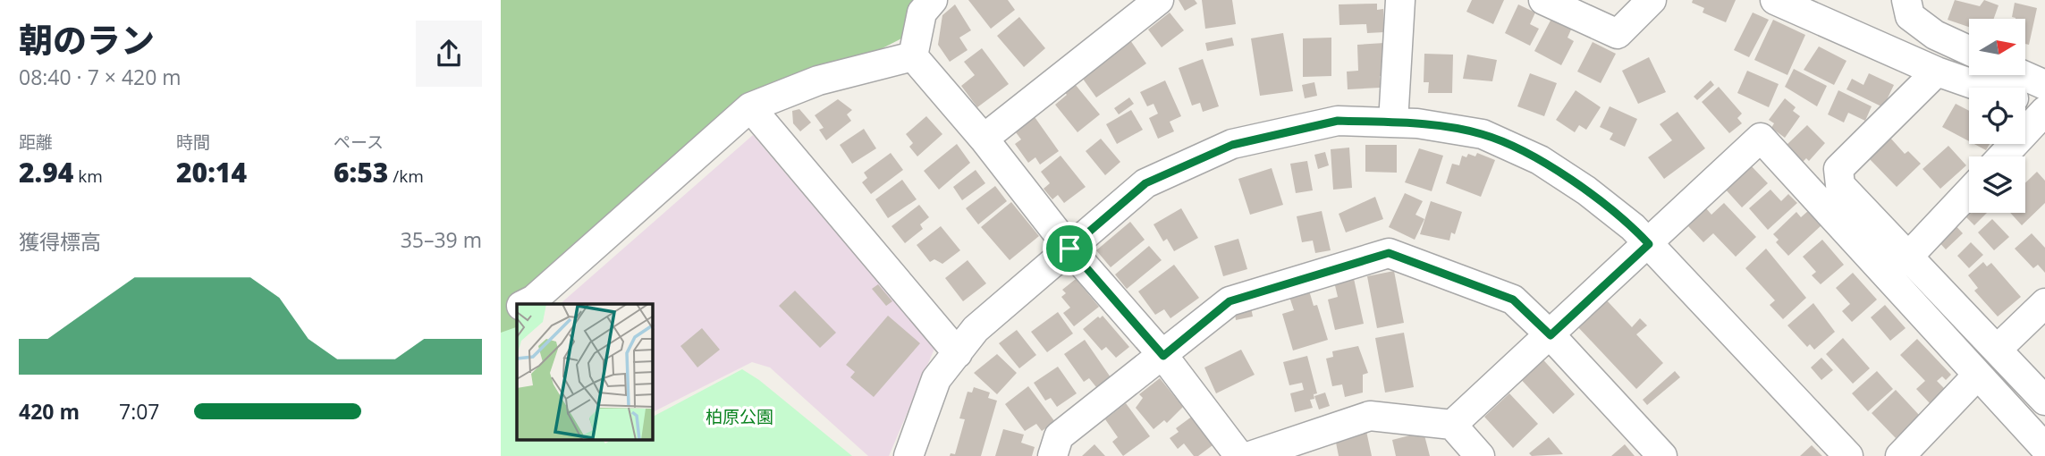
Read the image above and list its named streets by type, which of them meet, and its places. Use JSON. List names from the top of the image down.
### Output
{
  "parks": ["柏原公園"],
  "north": "right",
  "page": {
    "heading": ["朝のラン", "08:40 · 7 × 420 m"],
    "stats": [
      ["距離", "2.94 km"],
      ["時間", "20:14"],
      ["ペース", "6:53 /km"]
    ],
    "chart": ["獲得標高", "35–39 m"],
    "list": [
      {
        "name": "420 m",
        "note": "7:07"
      }
    ]
  }
}
